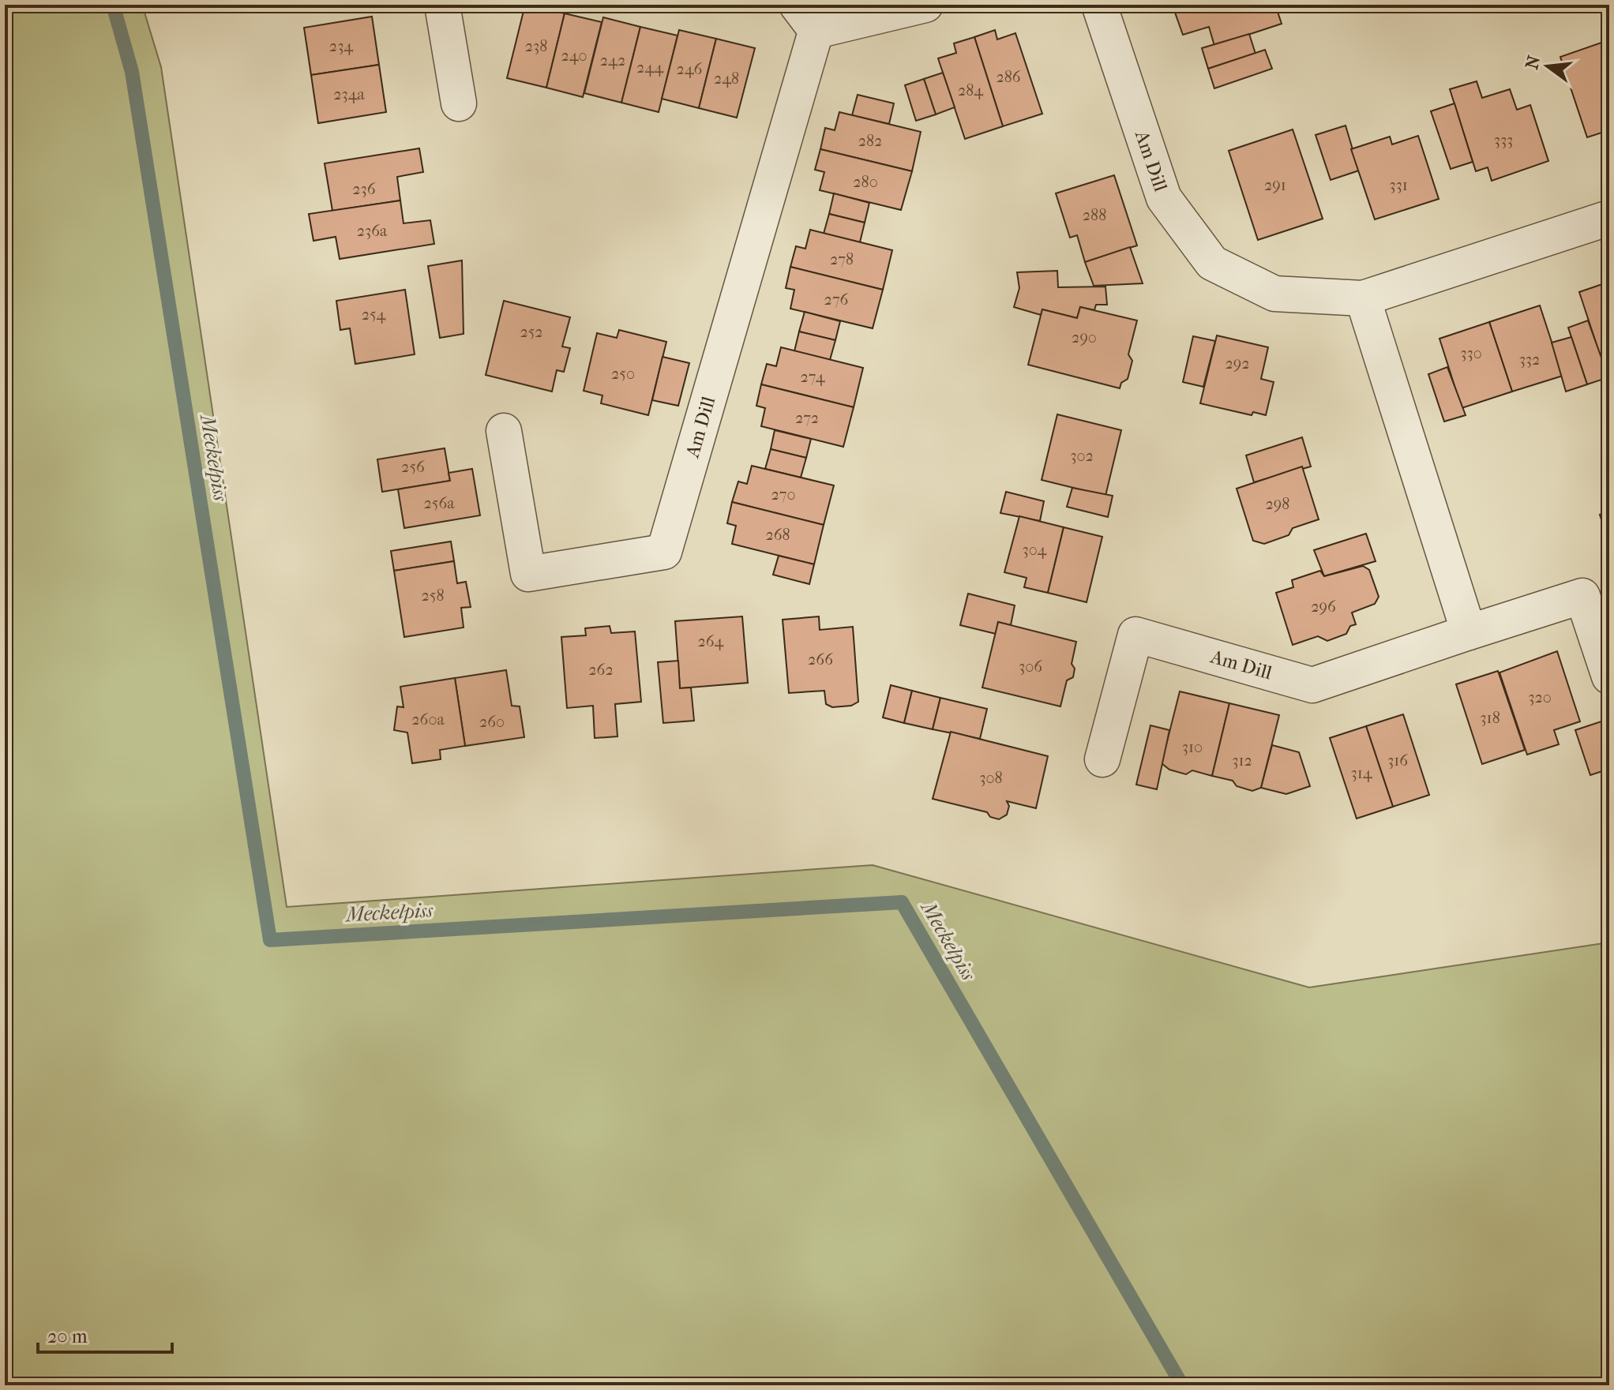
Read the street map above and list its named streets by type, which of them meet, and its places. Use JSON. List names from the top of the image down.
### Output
{
  "streets": {
    "street": ["Am Dill"]
  },
  "water": ["Meckelpiss"],
  "house_numbers": [
    "234",
    "238",
    "240",
    "242",
    "244",
    "246",
    "286",
    "248",
    "284",
    "234a",
    "333",
    "282",
    "280",
    "291",
    "331",
    "236",
    "288",
    "236a",
    "278",
    "276",
    "254",
    "252",
    "290",
    "330",
    "332",
    "292",
    "250",
    "274",
    "272",
    "302",
    "256",
    "270",
    "256a",
    "298",
    "268",
    "304",
    "258",
    "296",
    "264",
    "266",
    "306",
    "262",
    "320",
    "318",
    "260a",
    "260",
    "310",
    "312",
    "316",
    "314",
    "308"
  ],
  "scale_bar": "20 m",
  "north": "left"
}
